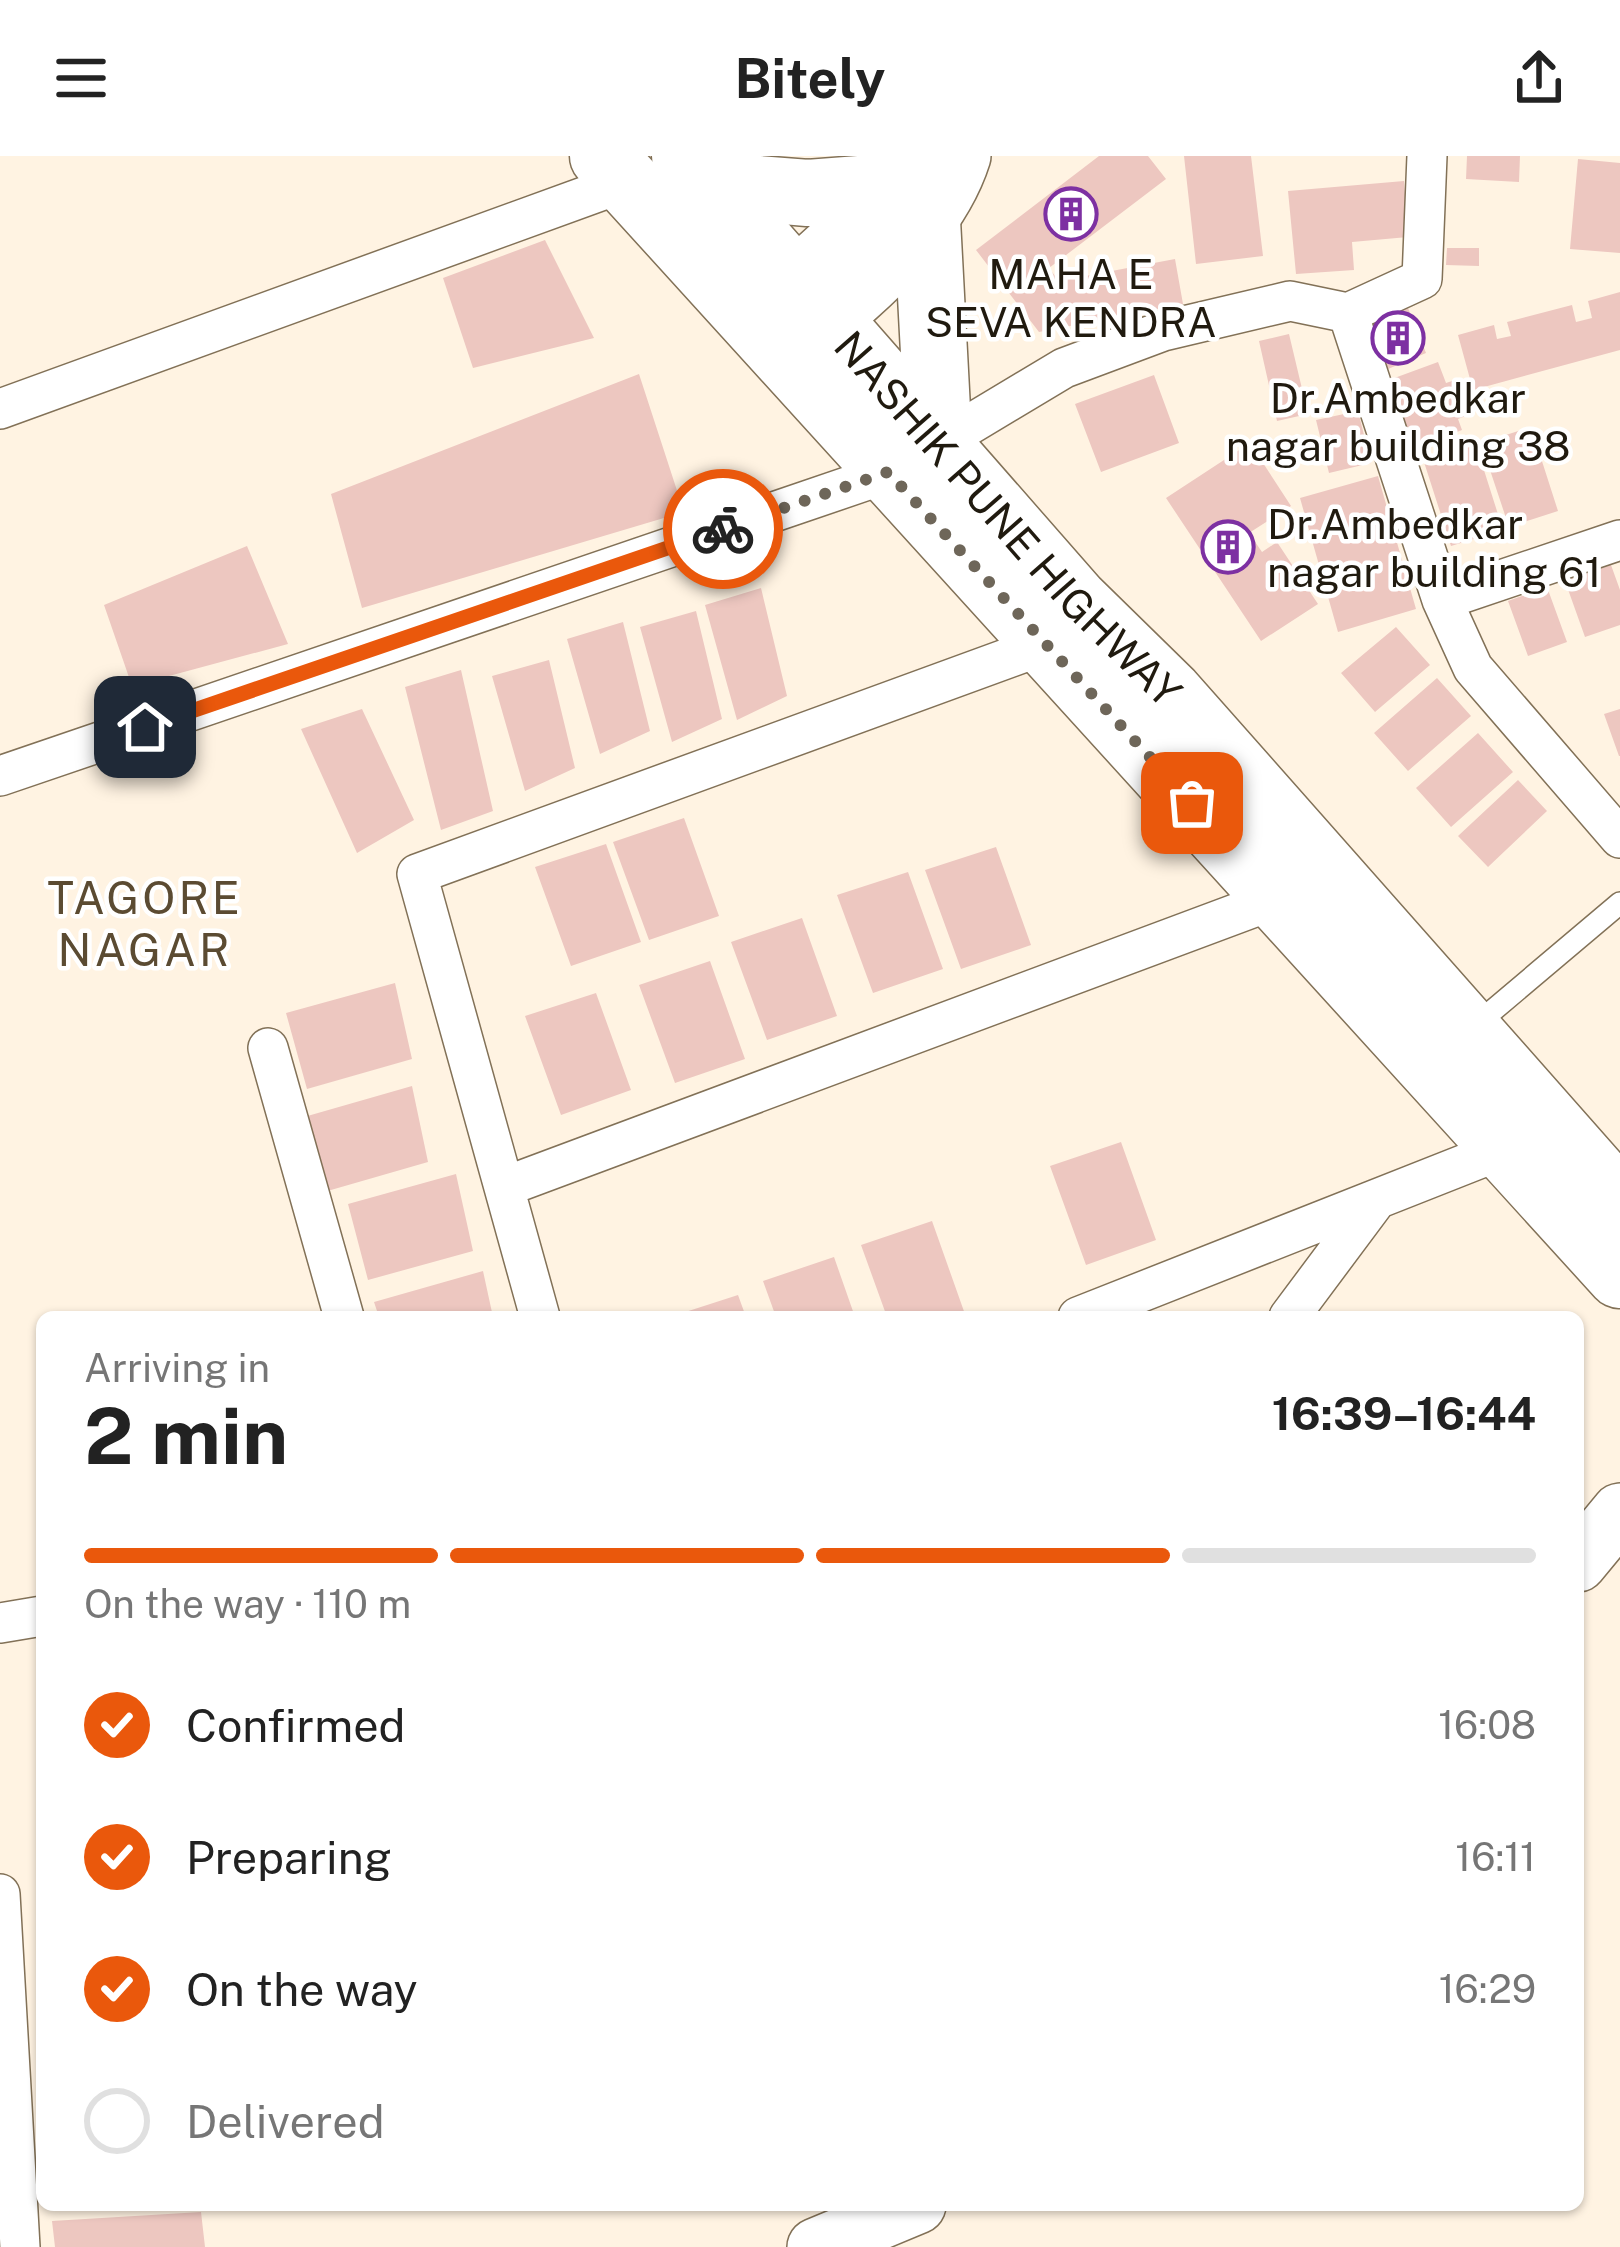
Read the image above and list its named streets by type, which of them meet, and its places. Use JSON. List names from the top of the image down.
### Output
{
  "streets": {
    "highway": ["NASHIK PUNE HIGHWAY"]
  },
  "districts": ["TAGORE NAGAR"],
  "places": {
    "building": ["MAHA E SEVA KENDRA", "Dr.Ambedkar nagar building 38", "Dr.Ambedkar nagar building 61"]
  },
  "page": {
    "header": "Bitely",
    "heading": ["2 min", "Arriving in", "16:39–16:44"],
    "bar": "On the way · 110 m",
    "list": [
      ["Confirmed", "16:08"],
      ["Preparing", "16:11"],
      ["On the way", "16:29"],
      "Delivered"
    ]
  }
}
